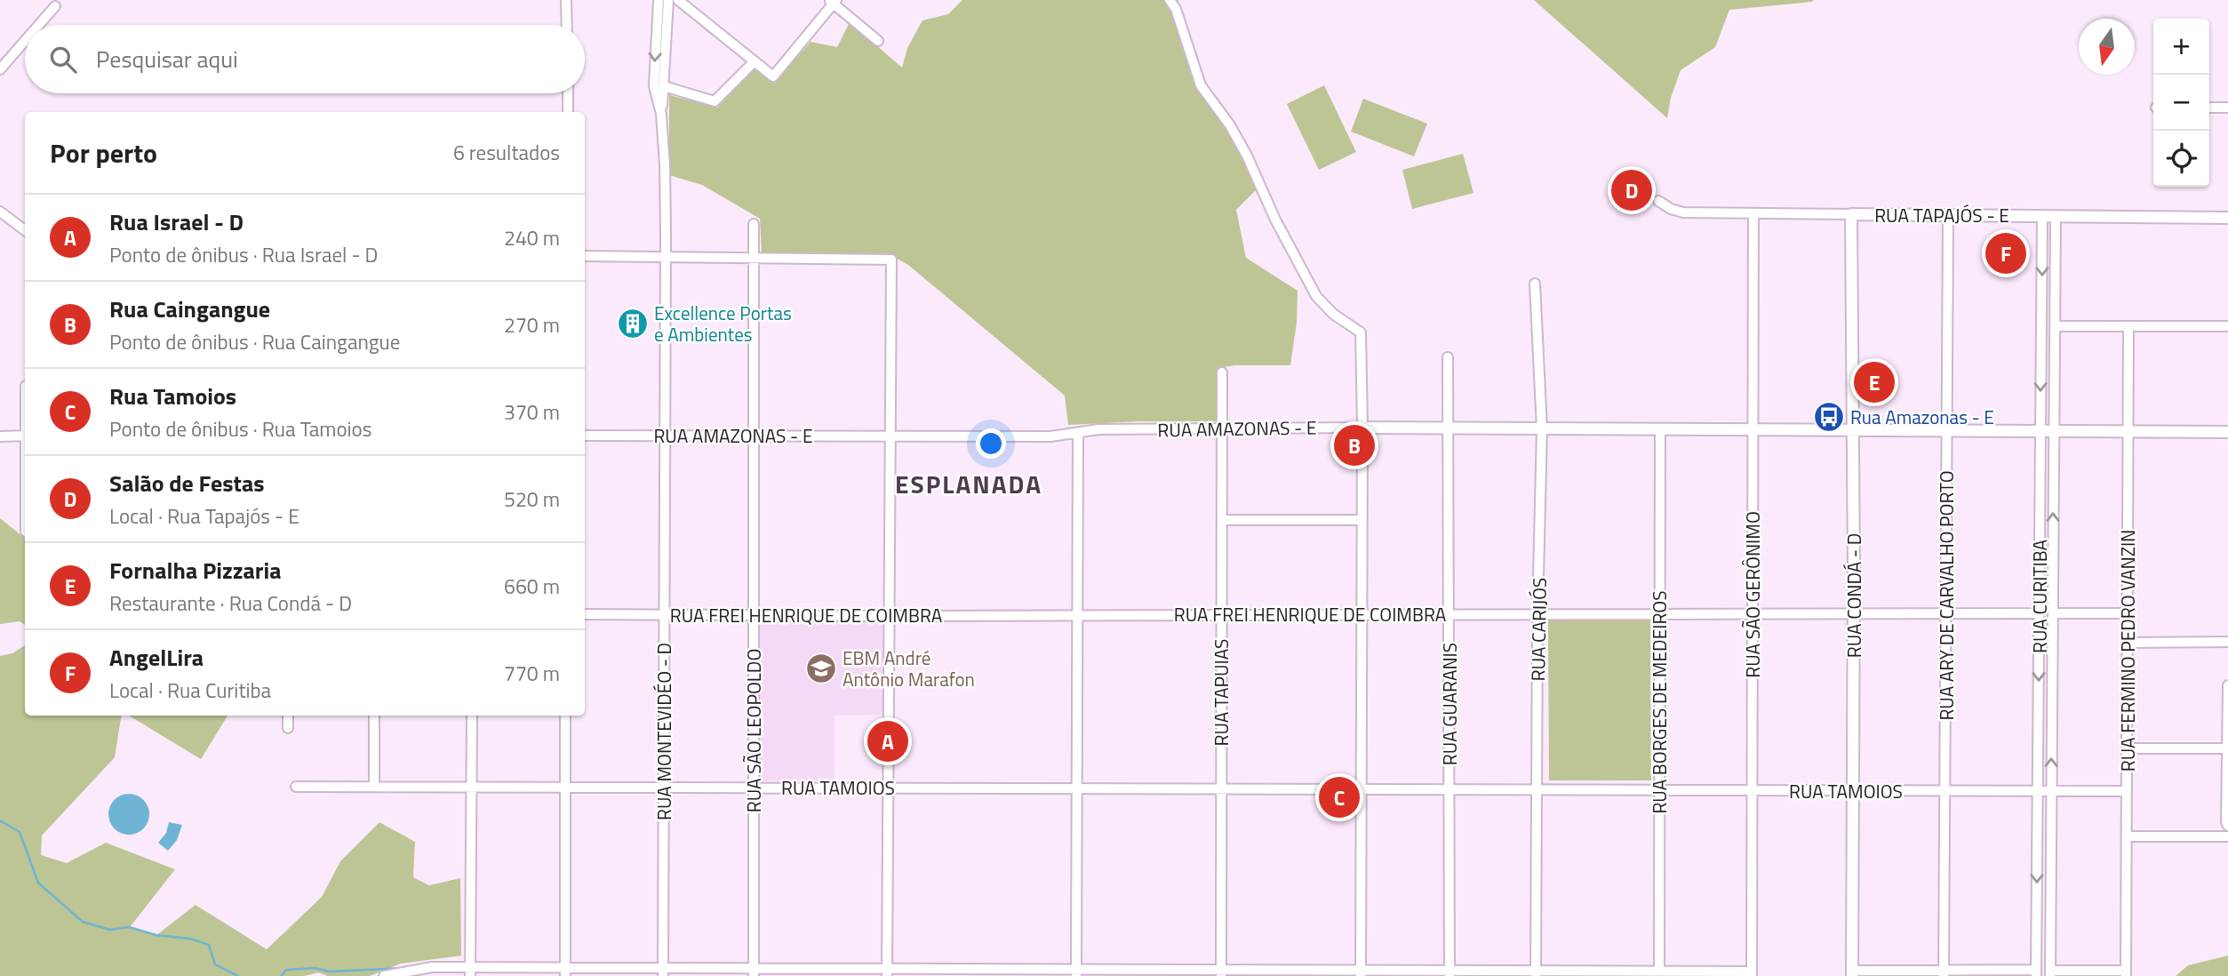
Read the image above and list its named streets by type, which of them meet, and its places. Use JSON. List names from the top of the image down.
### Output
{
  "streets": {
    "street": [
      "RUA TAPAJÓS - E",
      "RUA AMAZONAS - E",
      "RUA SÃO GERÔNIMO",
      "RUA CONDÁ - D",
      "RUA ARY DE CARVALHO PORTO",
      "RUA CURITIBA",
      "RUA FREI HENRIQUE DE COIMBRA",
      "RUA CARIJÓS",
      "RUA FERMINO PEDRO VANZIN",
      "RUA TAPUIAS",
      "RUA BORGES DE MEDEIROS",
      "RUA GUARANIS",
      "RUA SÃO LEOPOLDO",
      "RUA MONTEVIDÉO - D",
      "RUA TAMOIOS"
    ]
  },
  "crossings": [
    ["RUA TAPAJÓS - E", "RUA SÃO GERÔNIMO"],
    ["RUA TAPAJÓS - E", "RUA CONDÁ - D"],
    ["RUA TAPAJÓS - E", "RUA ARY DE CARVALHO PORTO"],
    ["RUA TAPAJÓS - E", "RUA CURITIBA"],
    ["RUA AMAZONAS - E", "RUA SÃO GERÔNIMO"],
    ["RUA AMAZONAS - E", "RUA CONDÁ - D"],
    ["RUA AMAZONAS - E", "RUA ARY DE CARVALHO PORTO"],
    ["RUA AMAZONAS - E", "RUA CURITIBA"],
    ["RUA AMAZONAS - E", "RUA CARIJÓS"],
    ["RUA AMAZONAS - E", "RUA FERMINO PEDRO VANZIN"],
    ["RUA AMAZONAS - E", "RUA TAPUIAS"],
    ["RUA AMAZONAS - E", "RUA BORGES DE MEDEIROS"],
    ["RUA AMAZONAS - E", "RUA GUARANIS"],
    ["RUA AMAZONAS - E", "RUA SÃO LEOPOLDO"],
    ["RUA AMAZONAS - E", "RUA MONTEVIDÉO - D"],
    ["RUA SÃO GERÔNIMO", "RUA FREI HENRIQUE DE COIMBRA"],
    ["RUA SÃO GERÔNIMO", "RUA TAMOIOS"],
    ["RUA CONDÁ - D", "RUA FREI HENRIQUE DE COIMBRA"],
    ["RUA CONDÁ - D", "RUA TAMOIOS"],
    ["RUA ARY DE CARVALHO PORTO", "RUA FREI HENRIQUE DE COIMBRA"],
    ["RUA ARY DE CARVALHO PORTO", "RUA TAMOIOS"],
    ["RUA CURITIBA", "RUA FREI HENRIQUE DE COIMBRA"],
    ["RUA CURITIBA", "RUA TAMOIOS"],
    ["RUA FREI HENRIQUE DE COIMBRA", "RUA CARIJÓS"],
    ["RUA FREI HENRIQUE DE COIMBRA", "RUA TAPUIAS"],
    ["RUA FREI HENRIQUE DE COIMBRA", "RUA BORGES DE MEDEIROS"],
    ["RUA FREI HENRIQUE DE COIMBRA", "RUA GUARANIS"],
    ["RUA FREI HENRIQUE DE COIMBRA", "RUA SÃO LEOPOLDO"],
    ["RUA FREI HENRIQUE DE COIMBRA", "RUA MONTEVIDÉO - D"],
    ["RUA CARIJÓS", "RUA TAMOIOS"],
    ["RUA FERMINO PEDRO VANZIN", "RUA TAMOIOS"],
    ["RUA TAPUIAS", "RUA TAMOIOS"],
    ["RUA BORGES DE MEDEIROS", "RUA TAMOIOS"],
    ["RUA GUARANIS", "RUA TAMOIOS"],
    ["RUA SÃO LEOPOLDO", "RUA TAMOIOS"],
    ["RUA MONTEVIDÉO - D", "RUA TAMOIOS"]
  ],
  "districts": ["ESPLANADA"],
  "places": {
    "building": ["Excellence Portas e Ambientes"],
    "bus stop": ["Rua Amazonas - E"],
    "school or university": ["EBM André Antônio Marafon"]
  },
  "north": "bottom",
  "page": {
    "map_buttons": ["+", "−"],
    "search": "Pesquisar aqui",
    "heading": ["Por perto", "6 resultados"],
    "pins": [
      "D",
      "F",
      "E",
      "B",
      "A",
      "C"
    ],
    "list": [
      {
        "mark": "A",
        "name": "Rua Israel - D",
        "note": "Ponto de ônibus · Rua Israel - D",
        "value": "240 m"
      },
      {
        "mark": "B",
        "name": "Rua Caingangue",
        "note": "Ponto de ônibus · Rua Caingangue",
        "value": "270 m"
      },
      {
        "mark": "C",
        "name": "Rua Tamoios",
        "note": "Ponto de ônibus · Rua Tamoios",
        "value": "370 m"
      },
      {
        "mark": "D",
        "name": "Salão de Festas",
        "note": "Local · Rua Tapajós - E",
        "value": "520 m"
      },
      {
        "mark": "E",
        "name": "Fornalha Pizzaria",
        "note": "Restaurante · Rua Condá - D",
        "value": "660 m"
      },
      {
        "mark": "F",
        "name": "AngelLira",
        "note": "Local · Rua Curitiba",
        "value": "770 m"
      }
    ]
  }
}
